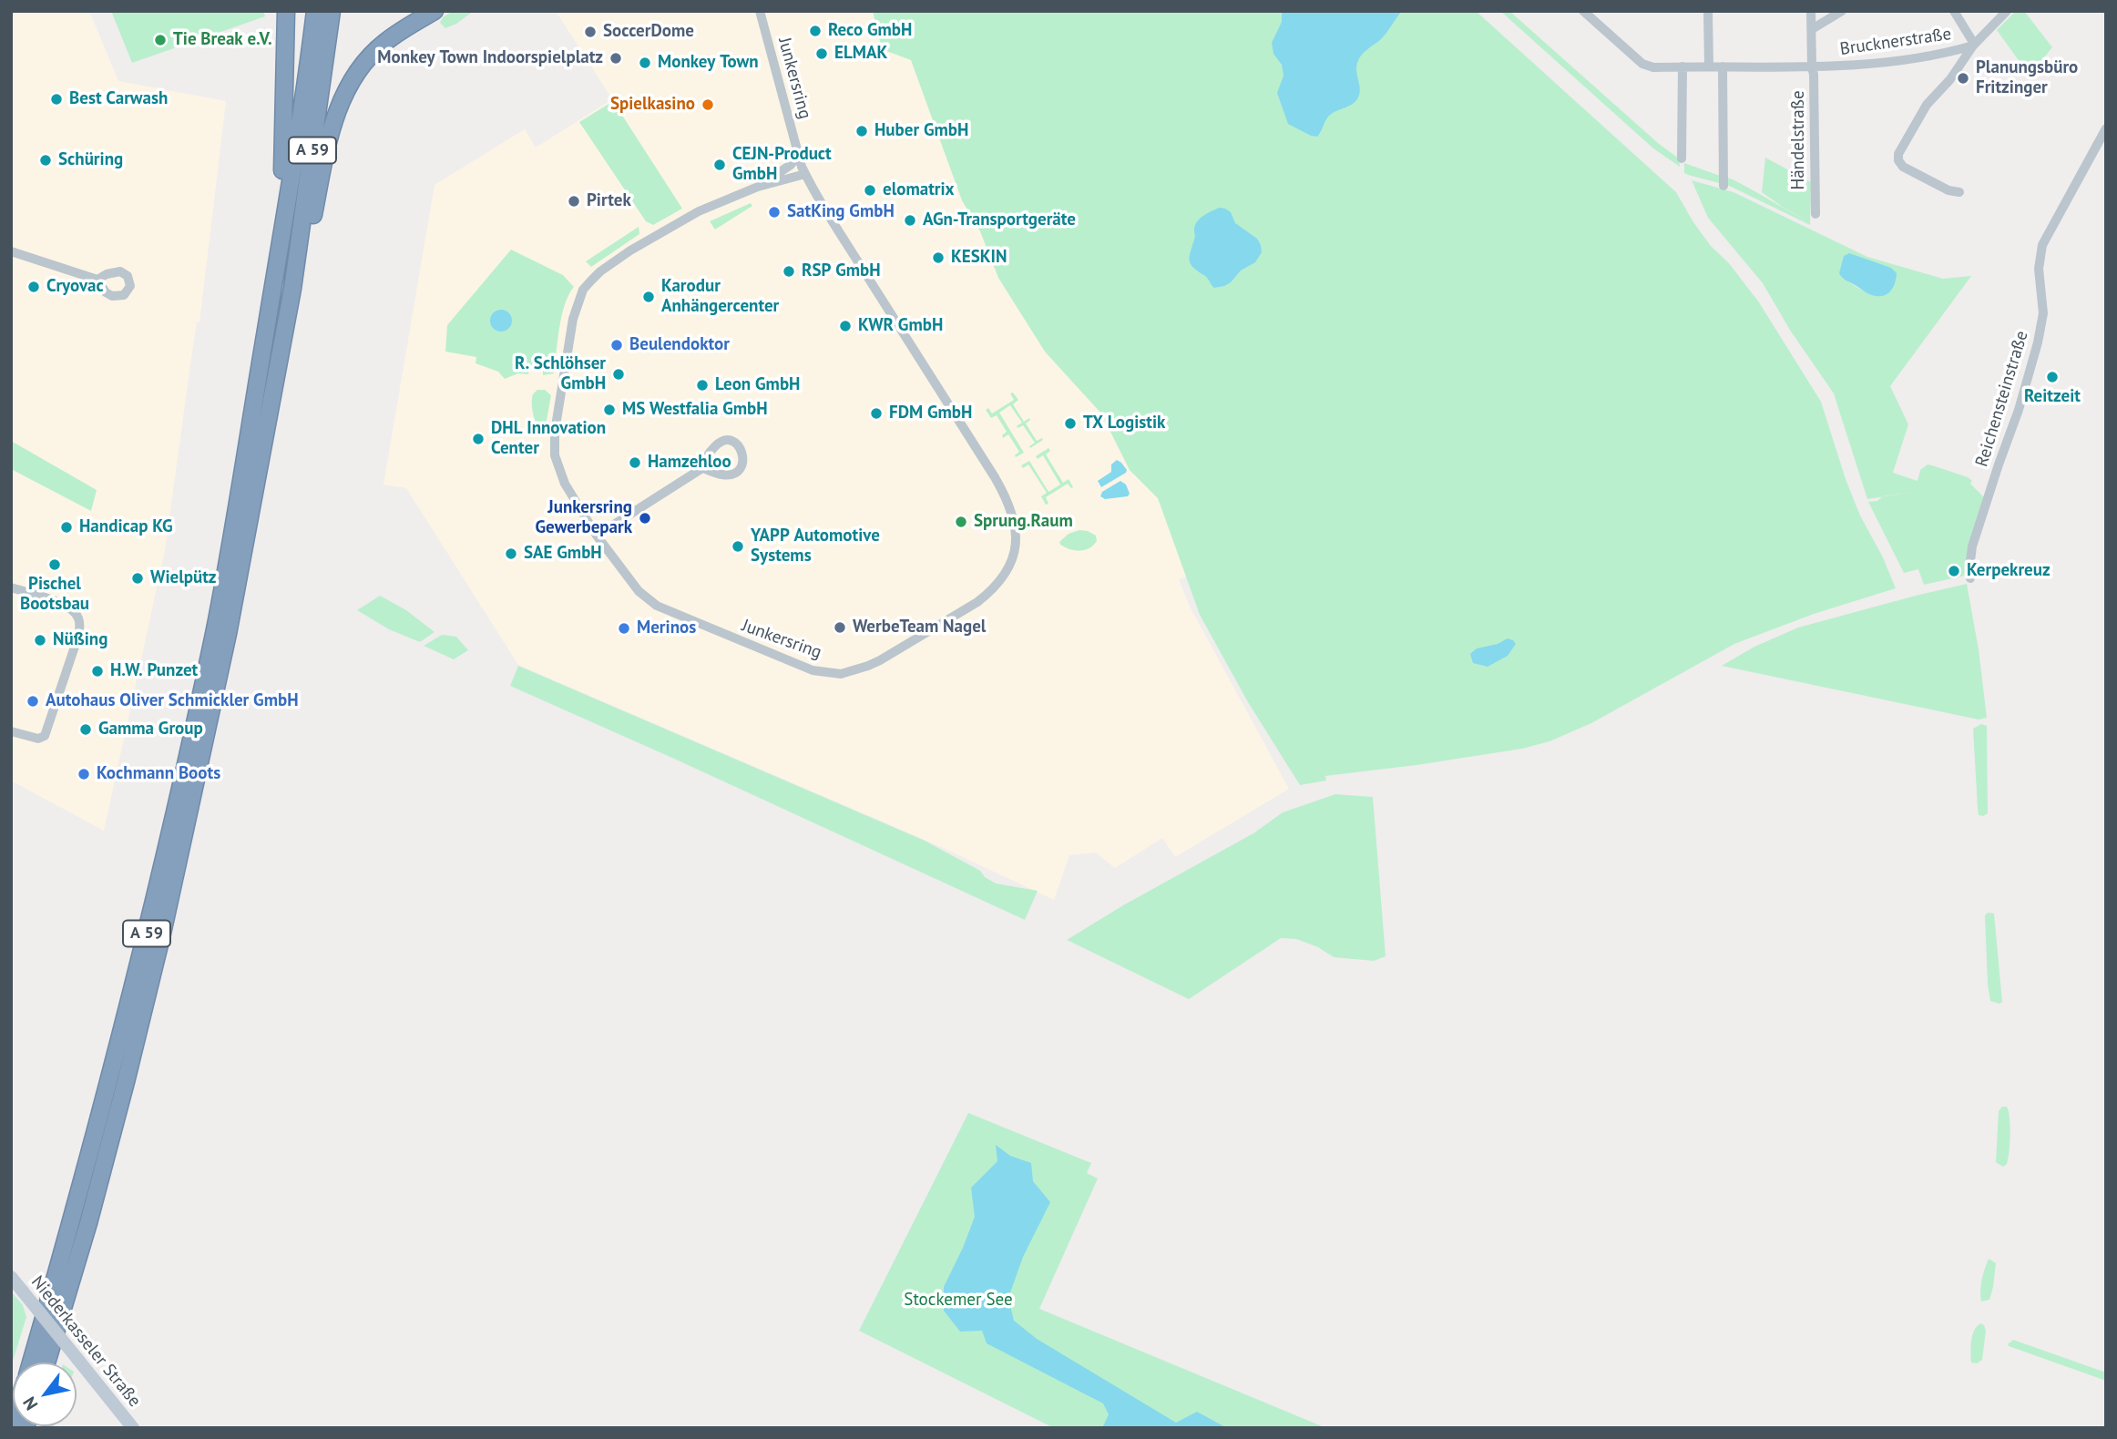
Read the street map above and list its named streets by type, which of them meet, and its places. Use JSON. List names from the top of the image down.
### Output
{
  "streets": {
    "highway": ["A 59"],
    "main road": ["Niederkasseler Straße"],
    "street": [
      "Brucknerstraße",
      "Junkersring",
      "Händelstraße",
      "Reichensteinstraße"
    ]
  },
  "crossings": [
    ["Brucknerstraße", "Händelstraße"]
  ],
  "parks": ["Stockemer See"],
  "places": [
    "Reco GmbH",
    "SoccerDome",
    "Tie Break e.V.",
    "ELMAK",
    "Monkey Town Indoorspielplatz",
    "Monkey Town",
    "Planungsbüro Fritzinger",
    "Best Carwash",
    "Spielkasino",
    "Huber GmbH",
    "Schüring",
    "CEJN-Product GmbH",
    "elomatrix",
    "Pirtek",
    "SatKing GmbH",
    "AGn-Transportgeräte",
    "KESKIN",
    "RSP GmbH",
    "Cryovac",
    "Karodur Anhängercenter",
    "KWR GmbH",
    "Beulendoktor",
    "R. Schlöhser GmbH",
    "Reitzeit",
    "Leon GmbH",
    "MS Westfalia GmbH",
    "FDM GmbH",
    "TX Logistik",
    "DHL Innovation Center",
    "Hamzehloo",
    "Junkersring Gewerbepark",
    "Sprung.Raum",
    "Handicap KG",
    "YAPP Automotive Systems",
    "SAE GmbH",
    "Pischel Bootsbau",
    "Kerpekreuz",
    "Wielpütz",
    "WerbeTeam Nagel",
    "Merinos",
    "Nüßing",
    "H.W. Punzet",
    "Autohaus Oliver Schmickler GmbH",
    "Gamma Group",
    "Kochmann Boots"
  ],
  "north": "bottom left"
}
